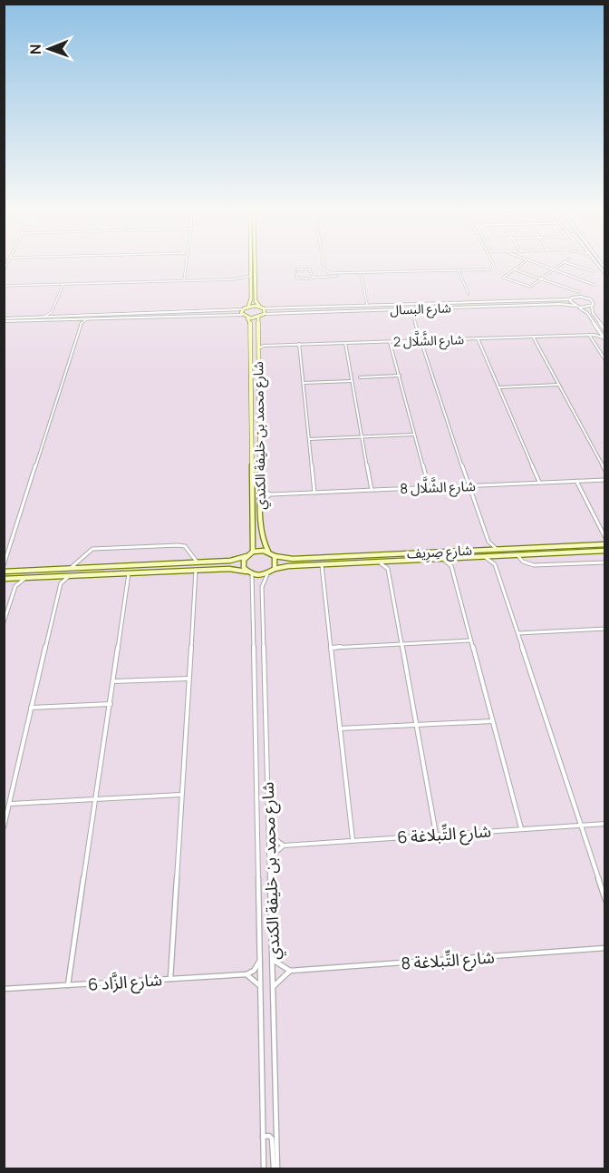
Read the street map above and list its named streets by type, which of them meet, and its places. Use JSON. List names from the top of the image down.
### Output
{
  "streets": {
    "main road": ["شارع محمد بن خليفة الكندي", "شارع صِرِيف"],
    "street": [
      "شارع البسال",
      "شارع الشَّلَّال 2",
      "شارع الشَّلَّال 8",
      "شارع التِّبلاغة 6",
      "شارع التِّبلاغة 8",
      "شارع الزَّاد 6"
    ]
  },
  "crossings": [
    ["شارع الشَّلَّال 2", "شارع محمد بن خليفة الكندي"],
    ["شارع محمد بن خليفة الكندي", "شارع الشَّلَّال 8"],
    ["شارع محمد بن خليفة الكندي", "شارع صِرِيف"]
  ],
  "north": "left"
}
